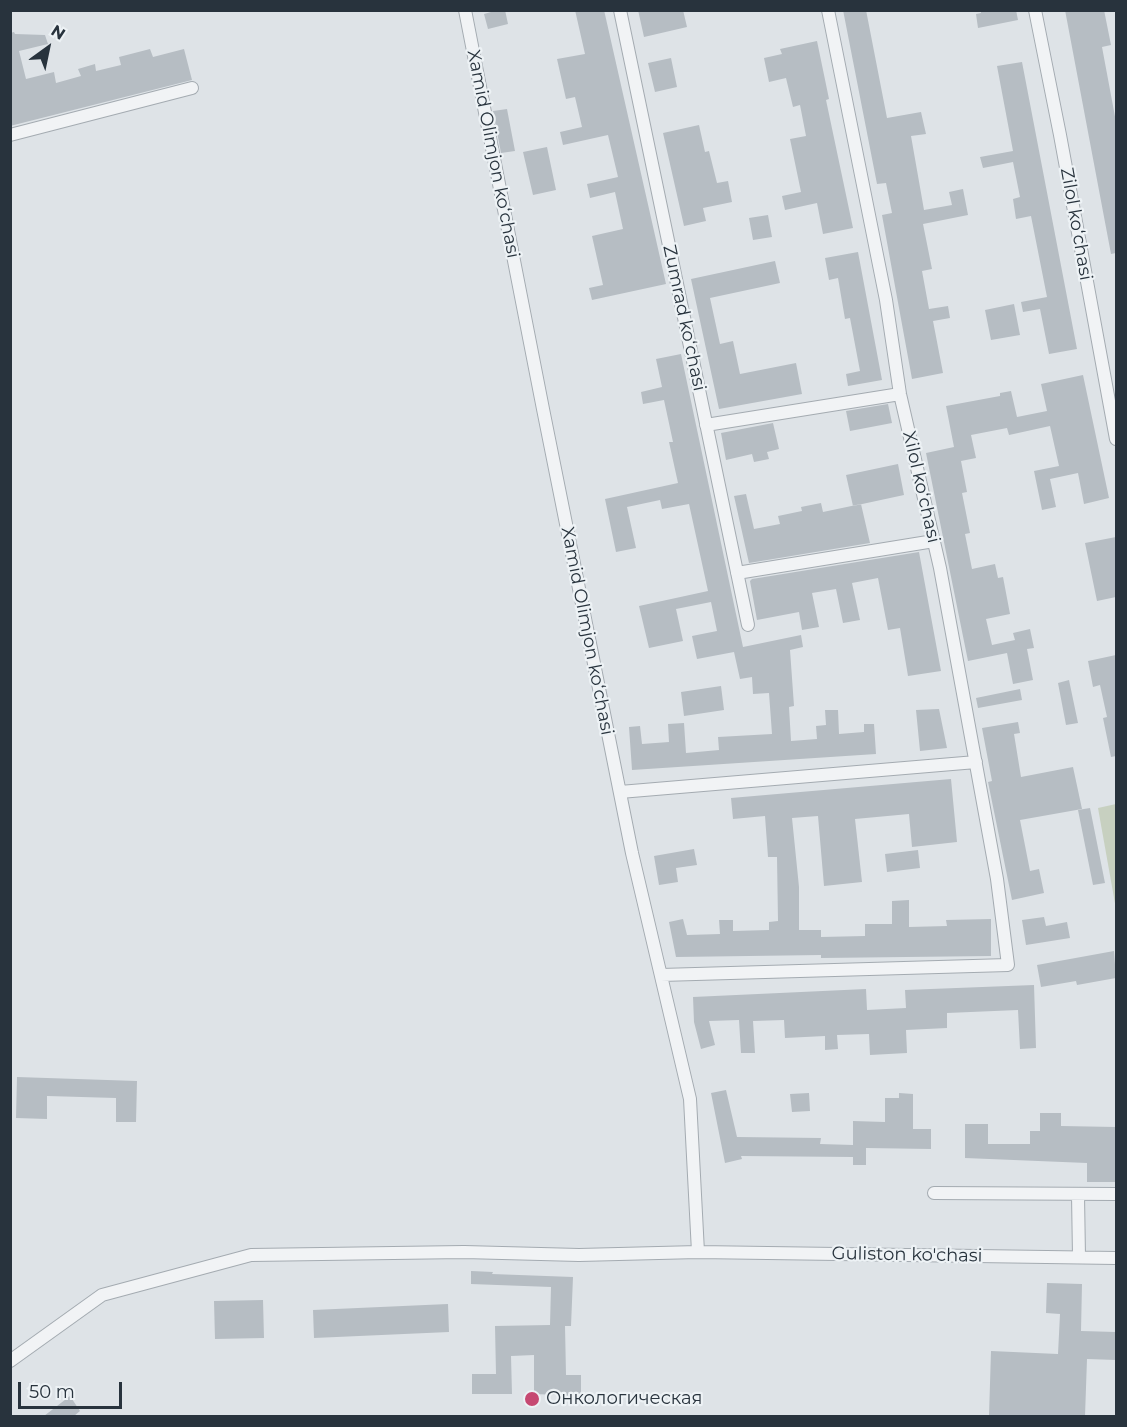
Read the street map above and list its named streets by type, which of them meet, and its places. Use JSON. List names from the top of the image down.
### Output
{
  "streets": {
    "street": [
      "Xamid Olimjon koʻchasi",
      "Zilol koʻchasi",
      "Zumrad koʻchasi",
      "Xilol koʻchasi",
      "Guliston ko'chasi"
    ]
  },
  "crossings": [
    ["Xamid Olimjon koʻchasi", "Xilol koʻchasi"],
    ["Xamid Olimjon koʻchasi", "Guliston ko'chasi"]
  ],
  "places": ["Онкологическая"],
  "scale_bar": "50 m",
  "north": "top right"
}
